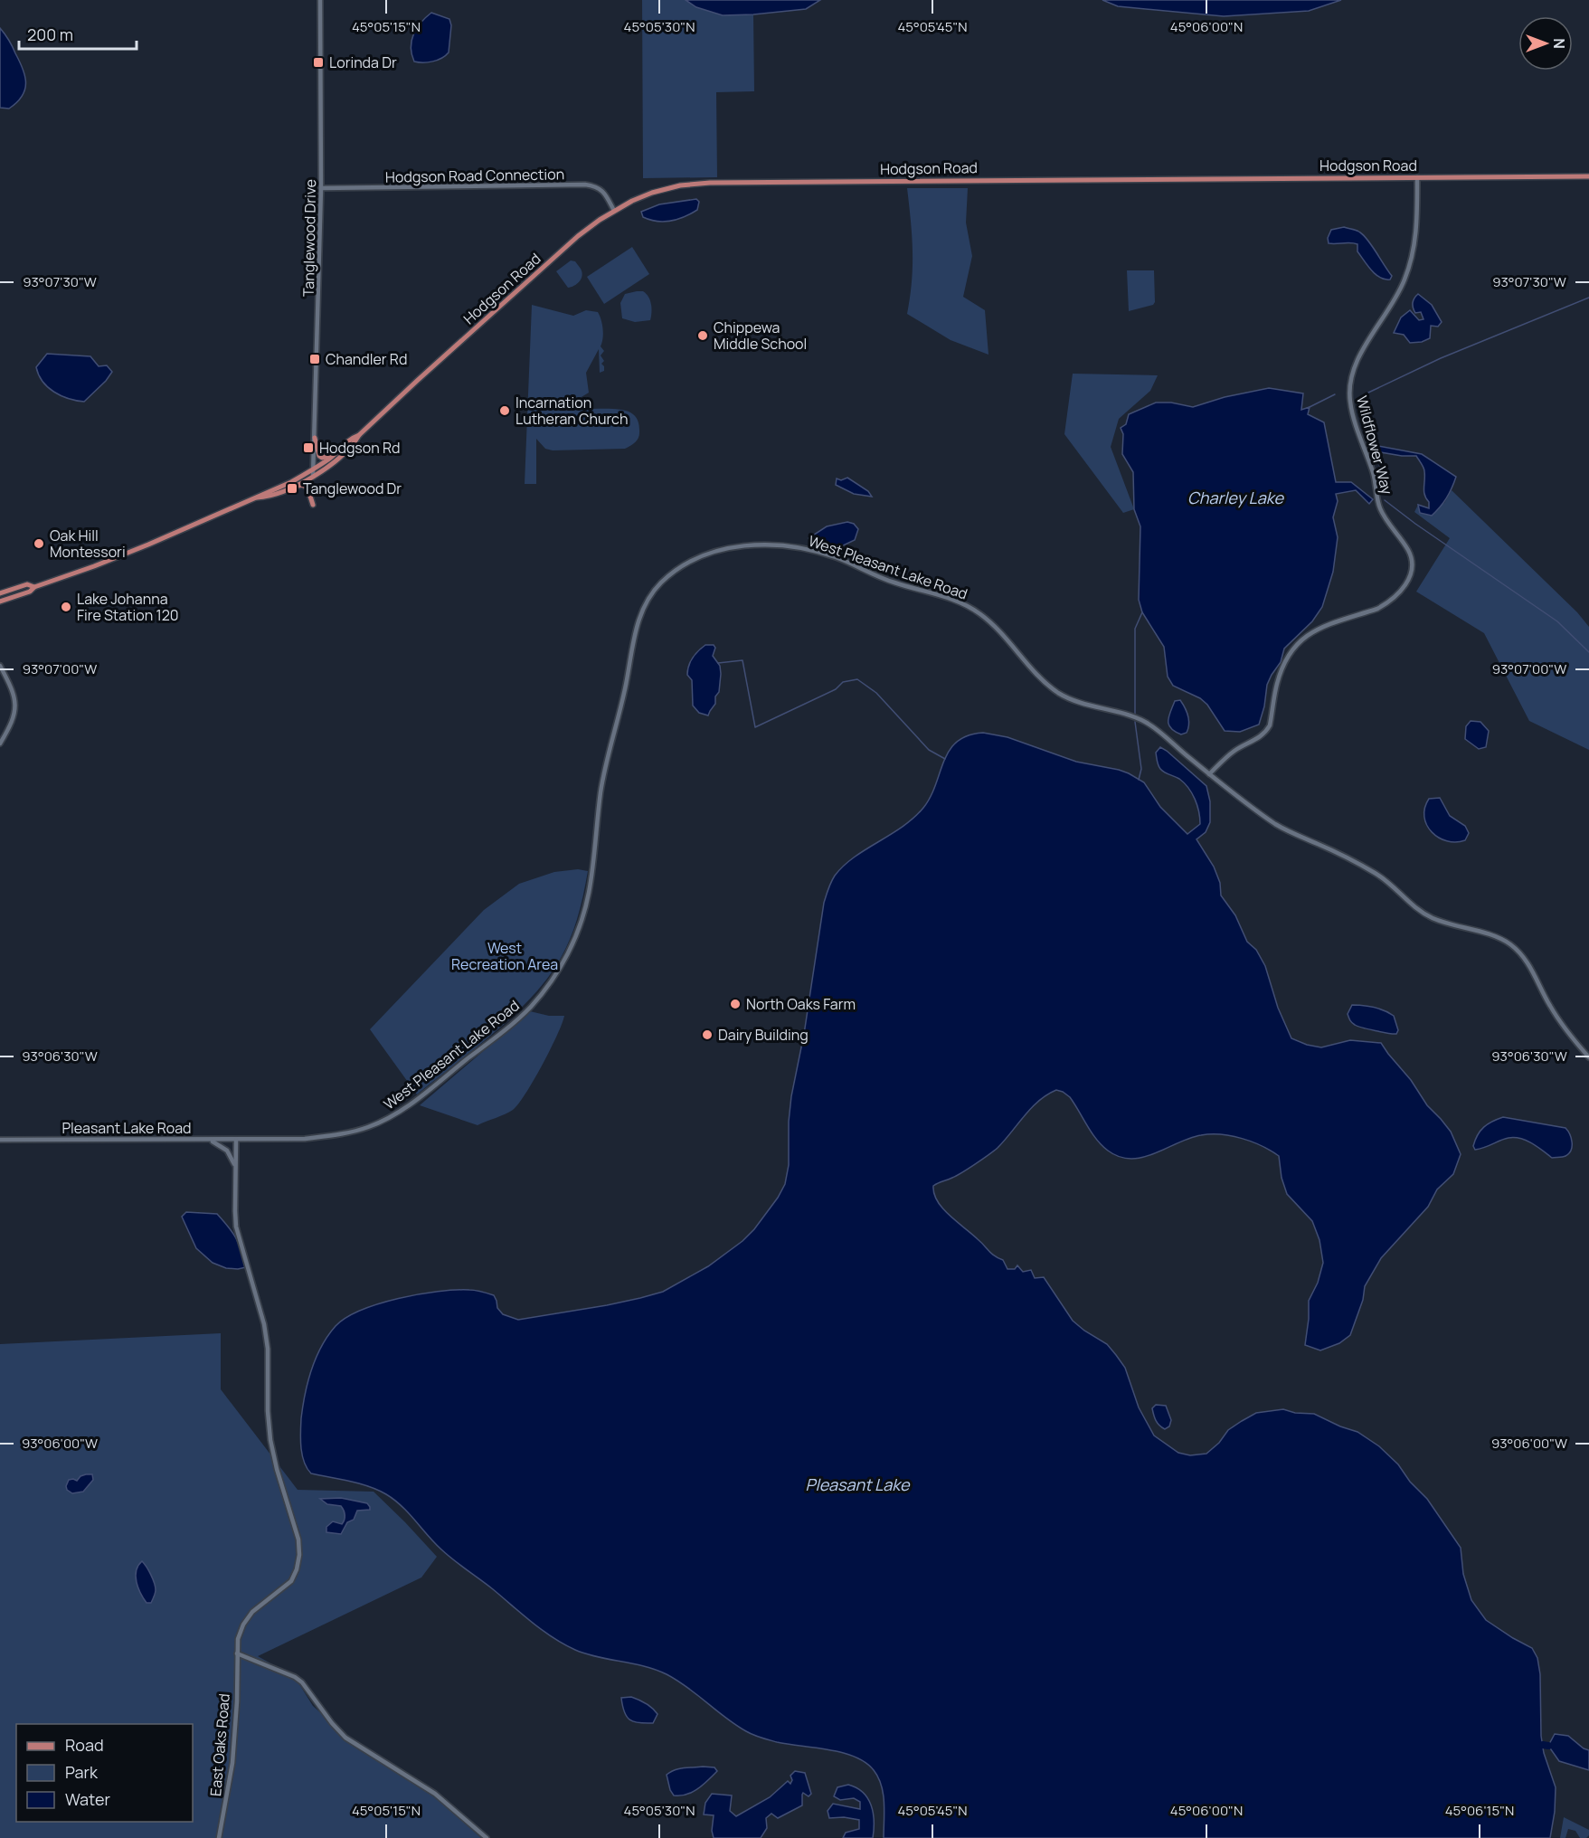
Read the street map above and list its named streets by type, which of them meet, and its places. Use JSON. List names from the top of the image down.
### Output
{
  "streets": {
    "main road": ["Hodgson Road"],
    "street": [
      "Hodgson Road Connection",
      "Tanglewood Drive",
      "Wildflower Way",
      "West Pleasant Lake Road",
      "Pleasant Lake Road",
      "East Oaks Road"
    ]
  },
  "crossings": [
    ["Hodgson Road", "Hodgson Road Connection"],
    ["Hodgson Road", "Tanglewood Drive"],
    ["Hodgson Road", "Wildflower Way"],
    ["Hodgson Road Connection", "Tanglewood Drive"],
    ["Wildflower Way", "West Pleasant Lake Road"],
    ["West Pleasant Lake Road", "Pleasant Lake Road"],
    ["Pleasant Lake Road", "East Oaks Road"]
  ],
  "water": ["Charley Lake", "Pleasant Lake"],
  "parks": ["West Recreation Area"],
  "places": {
    "transit": [
      "Lorinda Dr",
      "Chandler Rd",
      "Hodgson Rd",
      "Tanglewood Dr"
    ],
    "other": [
      "Chippewa Middle School",
      "Incarnation Lutheran Church",
      "Oak Hill Montessori",
      "Lake Johanna Fire Station 120",
      "North Oaks Farm",
      "Dairy Building"
    ]
  },
  "legend": ["Road", "Park", "Water"],
  "scale_bar": "200 m",
  "north": "right",
  "coordinates": [
    "45°05'15\"N",
    "45°05'30\"N",
    "45°05'45\"N",
    "45°06'00\"N",
    "93°07'30\"W",
    "93°07'00\"W",
    "93°06'30\"W",
    "93°06'00\"W",
    "45°06'15\"N"
  ]
}
